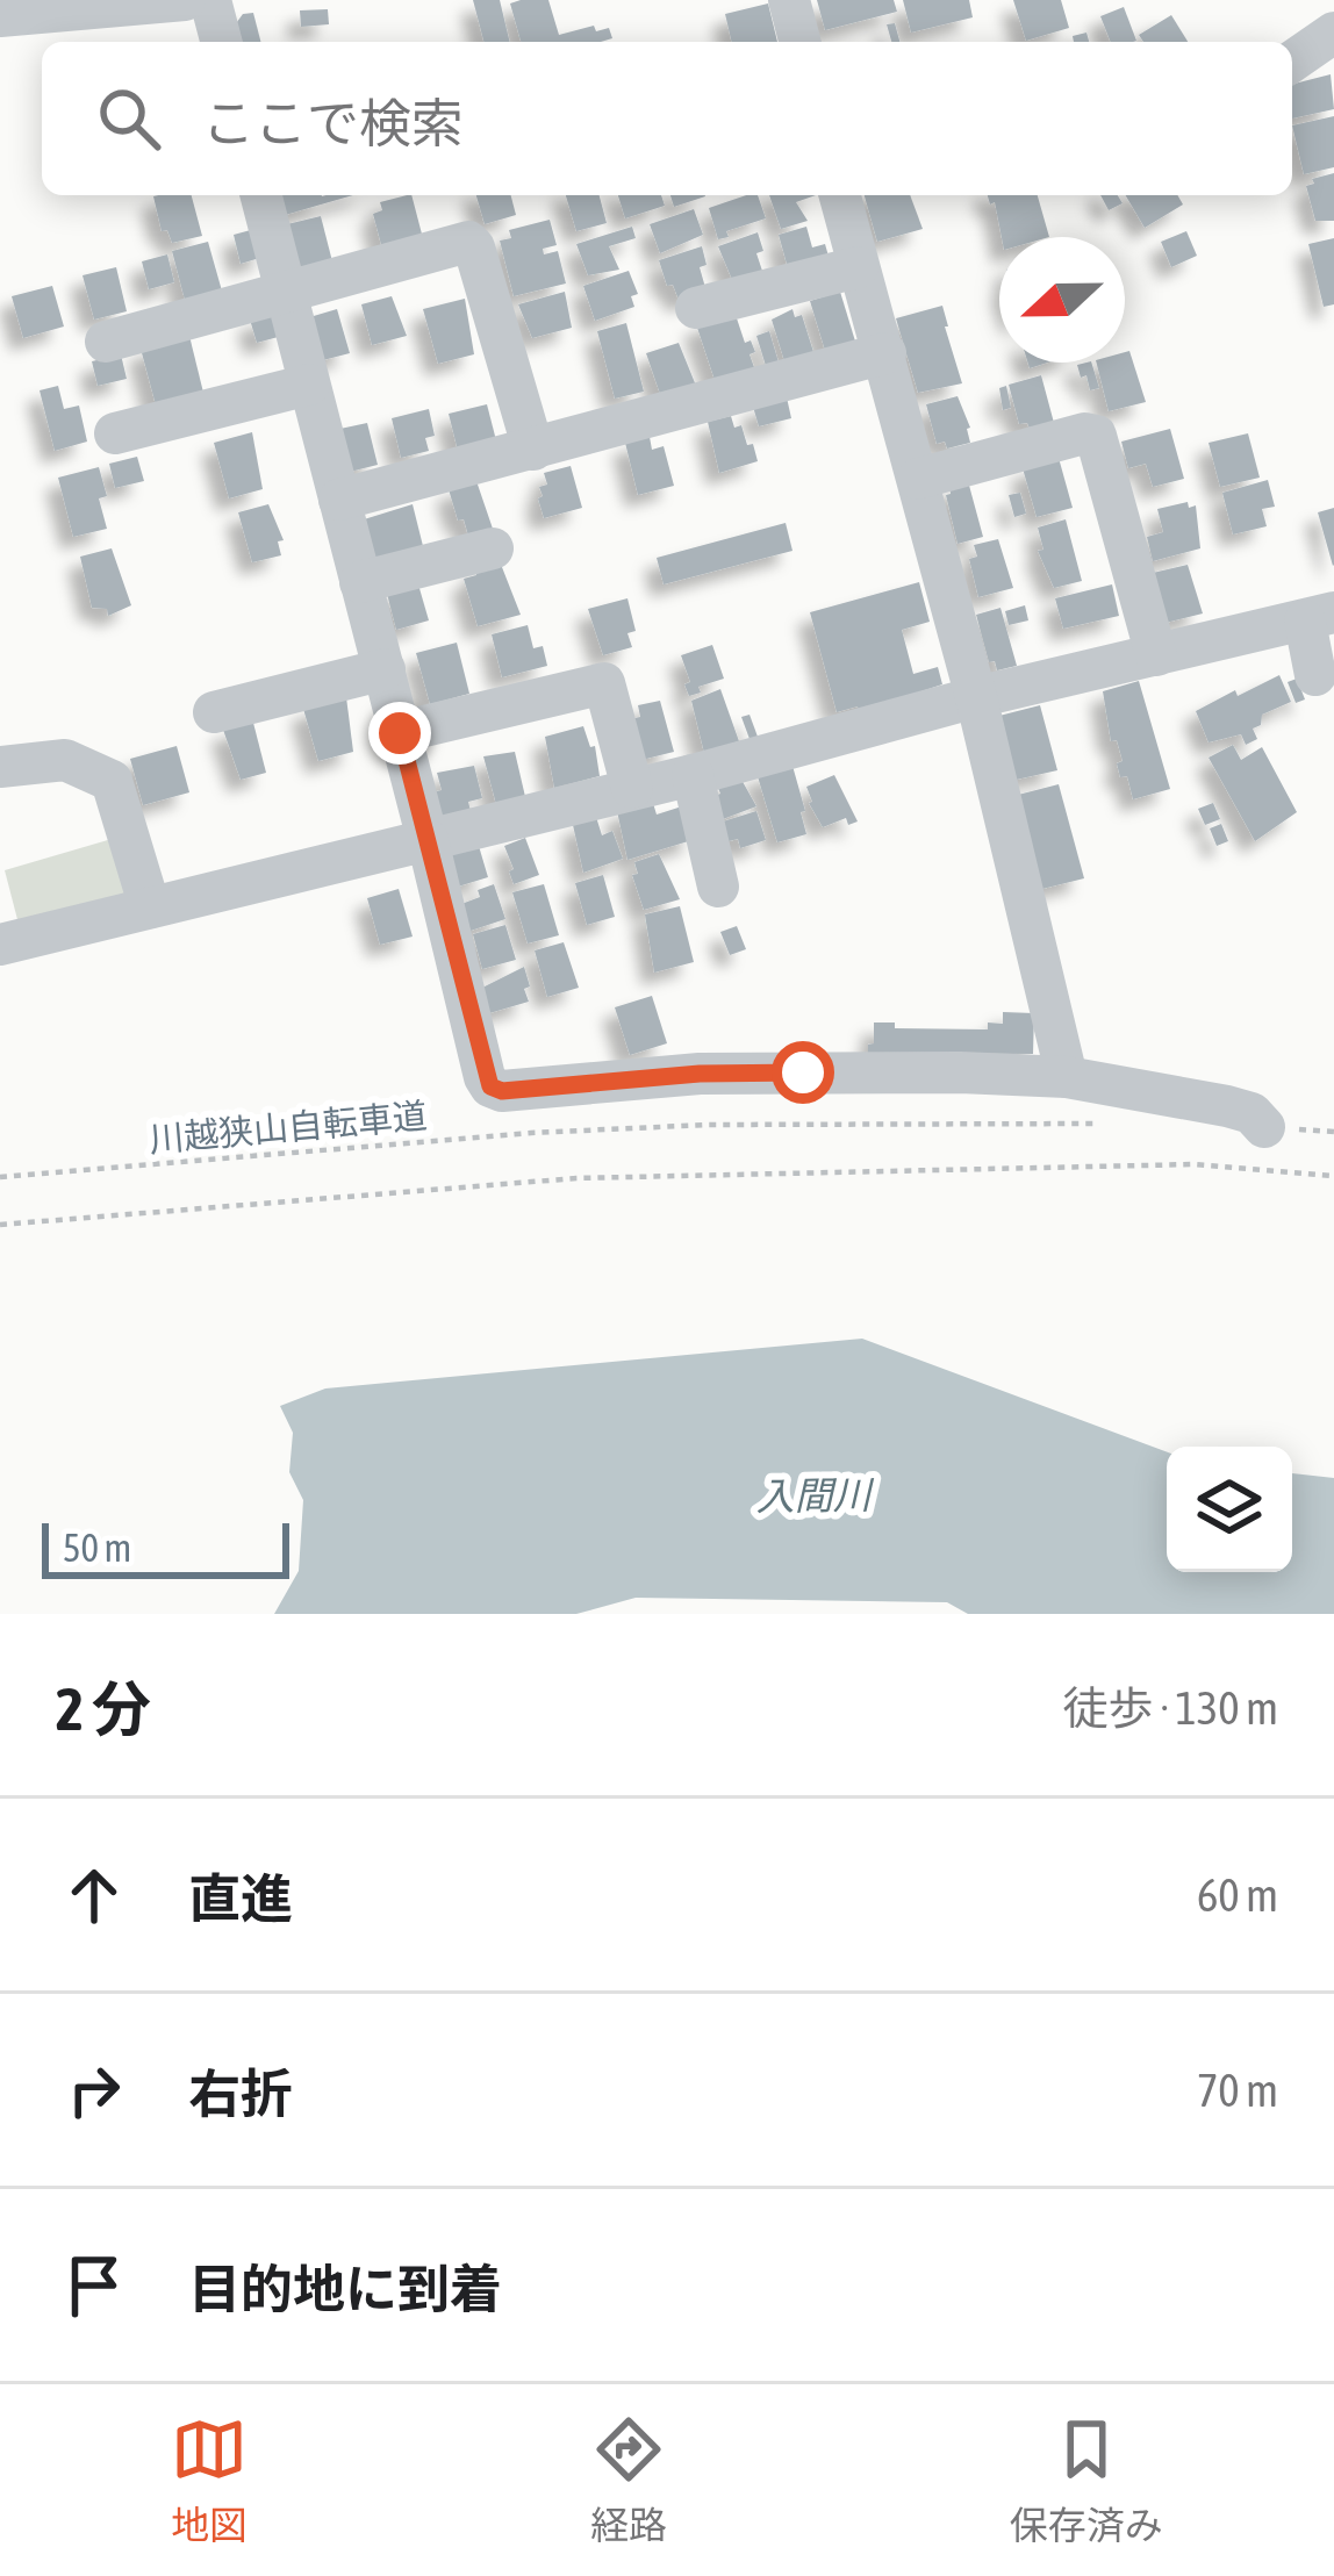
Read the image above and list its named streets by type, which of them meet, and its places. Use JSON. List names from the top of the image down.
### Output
{
  "streets": {
    "path": ["川越狭山自転車道"]
  },
  "water": ["入間川"],
  "scale_bar": "50 m",
  "north": "left",
  "page": {
    "search": "ここで検索",
    "scale": "50 m",
    "heading": ["2 分", "徒歩 · 130 m"],
    "list": [
      ["直進", "60 m"],
      ["右折", "70 m"],
      "目的地に到着"
    ],
    "nav": ["地図", "経路", "保存済み"]
  }
}
